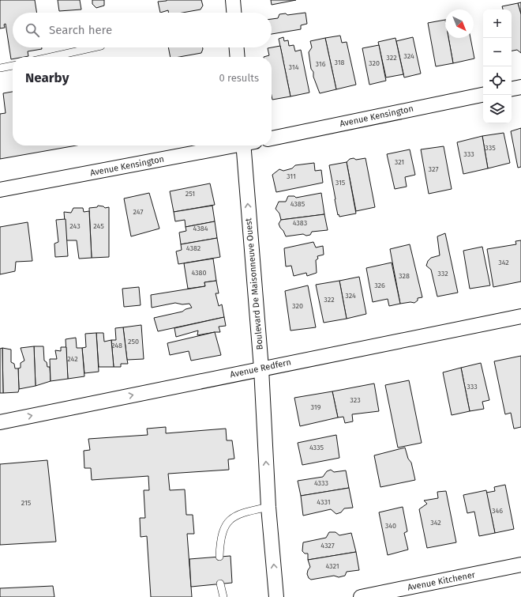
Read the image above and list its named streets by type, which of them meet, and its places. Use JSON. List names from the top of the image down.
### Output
{
  "streets": {
    "street": [
      "Avenue Kensington",
      "Boulevard De Maisonneuve Ouest",
      "Avenue Redfern",
      "Avenue Kitchener"
    ]
  },
  "crossings": [
    ["Boulevard De Maisonneuve Ouest", "Avenue Redfern"]
  ],
  "one_way": ["Boulevard De Maisonneuve Ouest", "Avenue Redfern"],
  "house_numbers": [
    "324",
    "322",
    "318",
    "320",
    "316",
    "314",
    "335",
    "333",
    "321",
    "327",
    "311",
    "315",
    "251",
    "4385",
    "247",
    "4383",
    "243",
    "245",
    "4384",
    "4382",
    "342",
    "4380",
    "332",
    "328",
    "326",
    "324",
    "322",
    "320",
    "250",
    "248",
    "242",
    "333",
    "323",
    "319",
    "4335",
    "4333",
    "4331",
    "215",
    "346",
    "342",
    "340",
    "4327",
    "4321"
  ],
  "north": "bottom right",
  "page": {
    "map_buttons": ["+", "−"],
    "search": "Search here",
    "heading": ["Nearby", "0 results"]
  }
}
